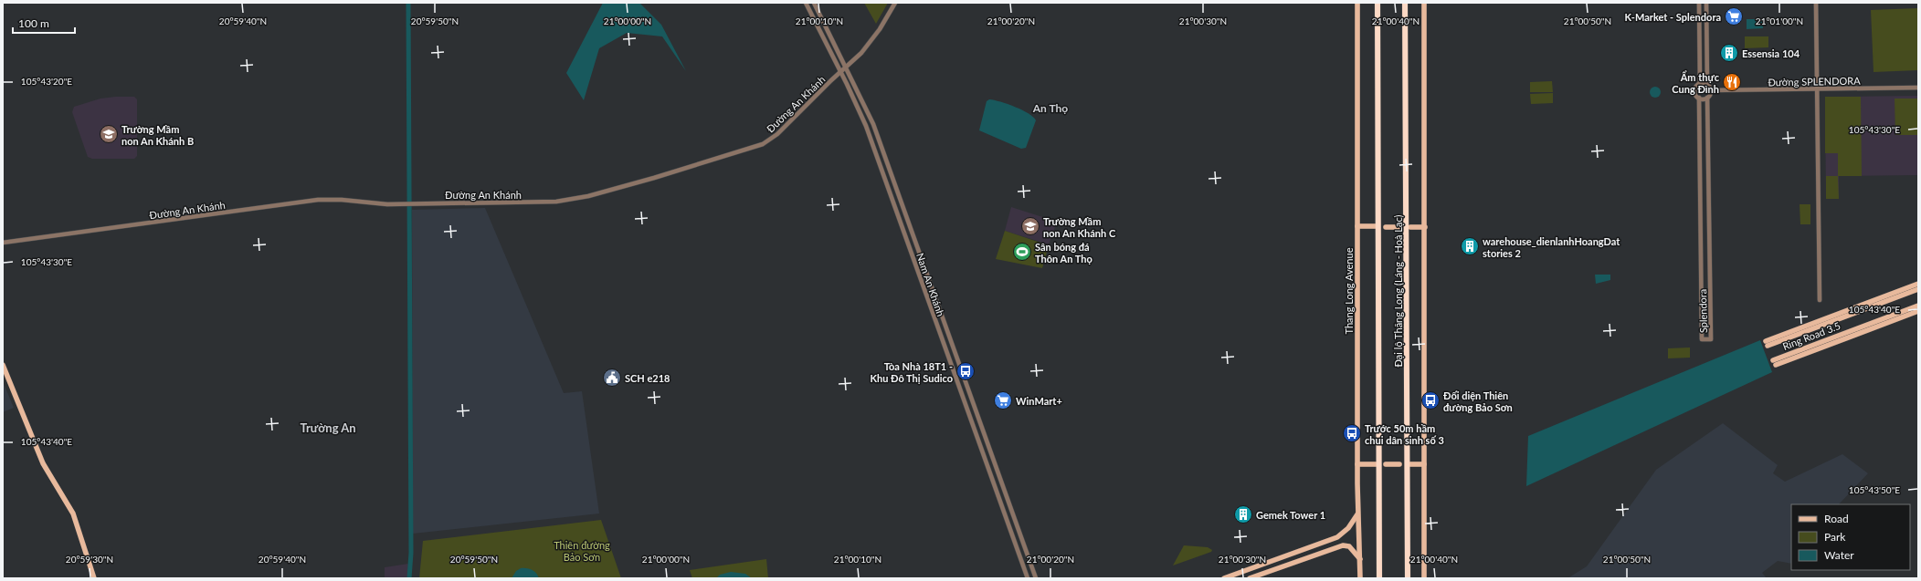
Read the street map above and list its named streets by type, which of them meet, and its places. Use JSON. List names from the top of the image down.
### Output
{
  "streets": {
    "highway": ["Đại lộ Thăng Long (Láng - Hoà Lạc)"],
    "main road": ["Thang Long Avenue", "Ring Road 3.5"],
    "street": [
      "Đường SPLENDORA",
      "Đường An Khánh",
      "Nam An Khánh",
      "Splendora"
    ]
  },
  "crossings": [
    ["Đường SPLENDORA", "Splendora"],
    ["Đường An Khánh", "Nam An Khánh"]
  ],
  "districts": ["An Thọ", "Trường An"],
  "parks": ["Thiên đường Bảo Sơn"],
  "places": {
    "supermarket": ["K-Market - Splendora", "WinMart+"],
    "building": ["Essensia 104", "warehouse_dienlanhHoangDat stories 2", "Gemek Tower 1"],
    "restaurant": ["Ẩm thực Cung Đình"],
    "school or university": ["Trường Mầm non An Khánh B", "Trường Mầm non An Khánh C"],
    "sports": ["Sân bóng đá Thôn An Thọ"],
    "bus stop": ["Tòa Nhà 18T1 - Khu Đô Thị Sudico", "Đối diện Thiên đường Bảo Sơn", "Trước 50m hầm chui dân sinh số 3"],
    "public building": ["SCH e218"]
  },
  "legend": ["Road", "Park", "Water"],
  "scale_bar": "100 m",
  "coordinates": [
    "20°59'40\"N",
    "20°59'50\"N",
    "21°00'00\"N",
    "21°00'10\"N",
    "21°00'20\"N",
    "21°00'30\"N",
    "21°00'40\"N",
    "21°00'50\"N",
    "21°01'00\"N",
    "105°43'20\"E",
    "105°43'30\"E",
    "105°43'40\"E",
    "105°43'50\"E",
    "20°59'30\"N"
  ]
}
